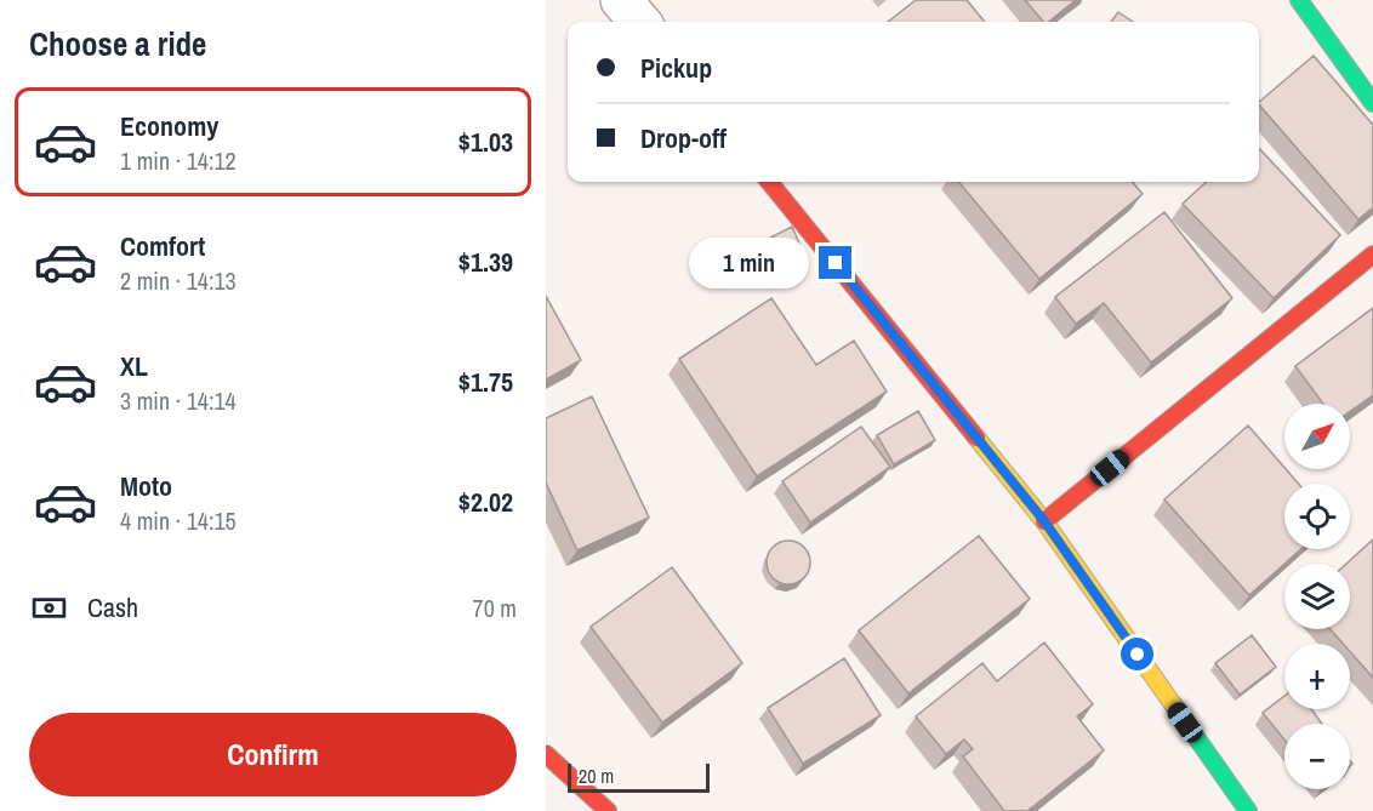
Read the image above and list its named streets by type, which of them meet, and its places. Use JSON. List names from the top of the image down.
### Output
{
  "scale_bar": "20 m",
  "north": "top right",
  "page": {
    "heading": "Choose a ride",
    "banner": ["Pickup", "Drop-off"],
    "list": [
      {
        "name": "Economy",
        "note": "1 min · 14:12",
        "value": "$1.03"
      },
      {
        "name": "Comfort",
        "note": "2 min · 14:13",
        "value": "$1.39"
      },
      {
        "name": "XL",
        "note": "3 min · 14:14",
        "value": "$1.75"
      },
      {
        "name": "Moto",
        "note": "4 min · 14:15",
        "value": "$2.02"
      }
    ],
    "bubble": "1 min",
    "map_buttons": ["+", "−"],
    "pay": ["Cash", "70 m"],
    "buttons": "Confirm",
    "scale": "20 m"
  }
}
